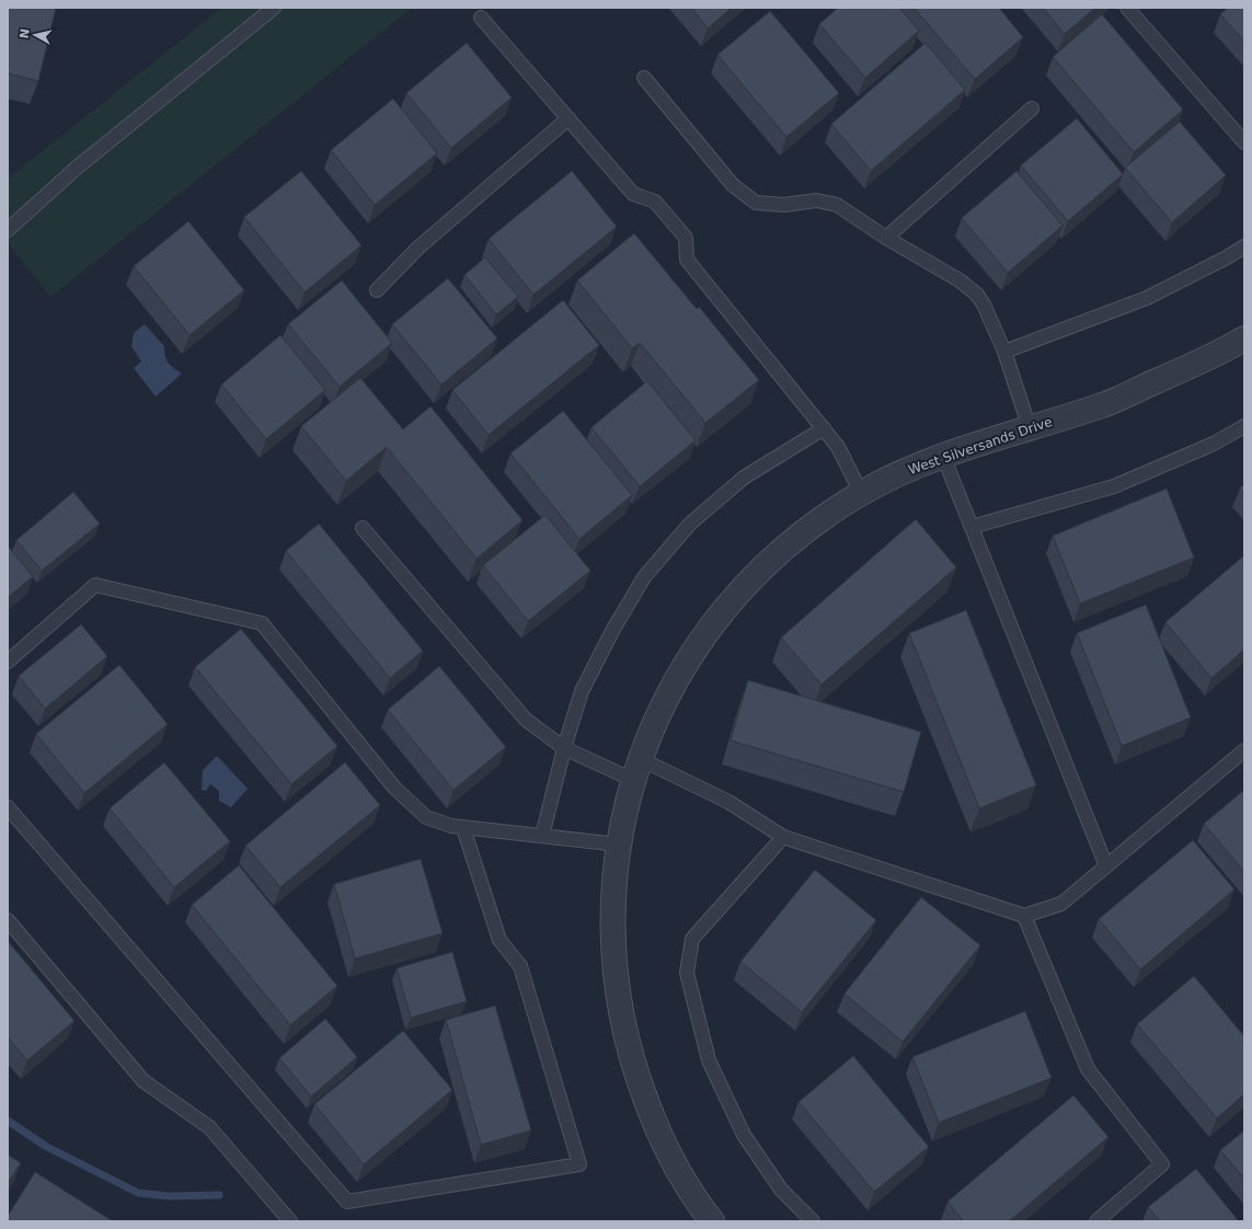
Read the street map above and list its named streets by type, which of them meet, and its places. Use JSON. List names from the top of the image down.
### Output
{
  "streets": {
    "street": ["West Silversands Drive"]
  },
  "north": "left"
}
